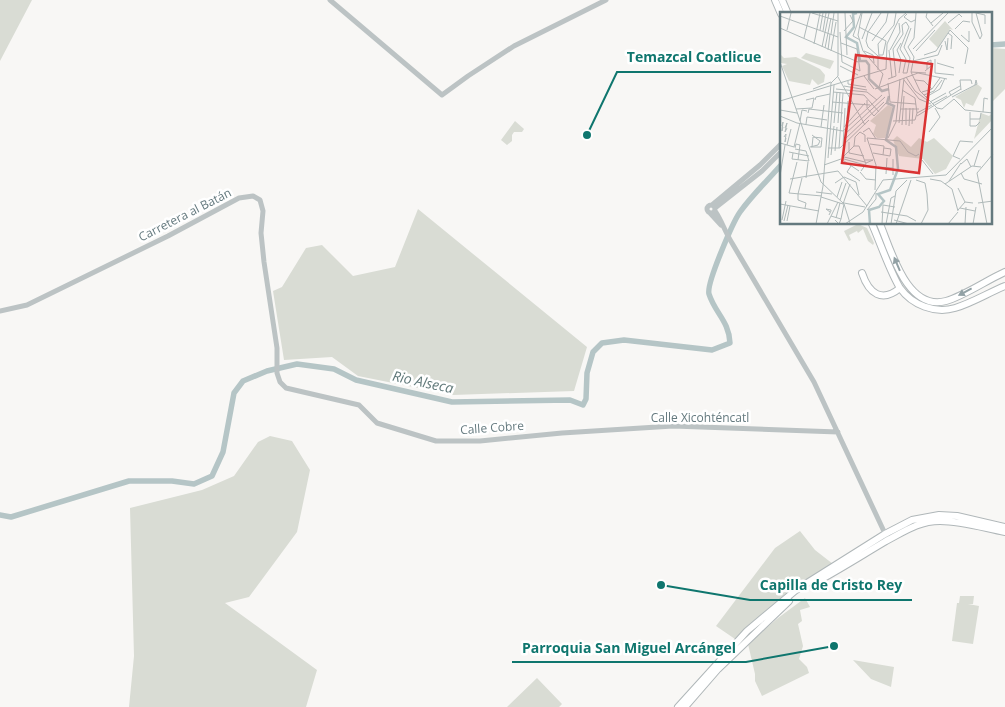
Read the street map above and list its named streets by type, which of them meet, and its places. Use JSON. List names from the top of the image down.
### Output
{
  "streets": {
    "street": ["Carretera al Batán", "Calle Xicohténcatl", "Calle Cobre"]
  },
  "crossings": [
    ["Carretera al Batán", "Calle Cobre"],
    ["Calle Xicohténcatl", "Calle Cobre"]
  ],
  "water": ["Rio Alseca"],
  "places": ["Temazcal Coatlicue", "Capilla de Cristo Rey", "Parroquia San Miguel Arcángel"]
}
